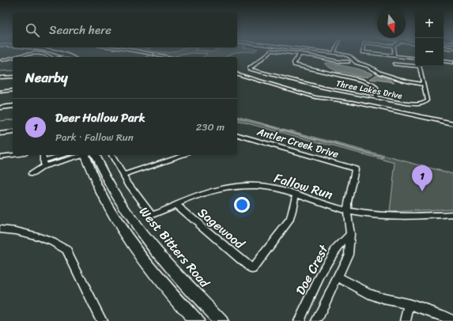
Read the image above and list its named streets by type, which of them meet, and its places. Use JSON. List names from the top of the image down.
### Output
{
  "streets": {
    "main road": ["West Bitters Road"],
    "street": [
      "Three Lakes Drive",
      "Antler Creek Drive",
      "Fallow Run",
      "Sagewood",
      "Doe Crest"
    ]
  },
  "crossings": [
    ["Antler Creek Drive", "Fallow Run"],
    ["Fallow Run", "Sagewood"]
  ],
  "north": "bottom",
  "page": {
    "map_buttons": ["+", "−"],
    "search": "Search here",
    "heading": "Nearby",
    "list": [
      {
        "mark": "1",
        "name": "Deer Hollow Park",
        "note": "Park · Fallow Run",
        "value": "230 m"
      }
    ],
    "pins": "1"
  }
}
